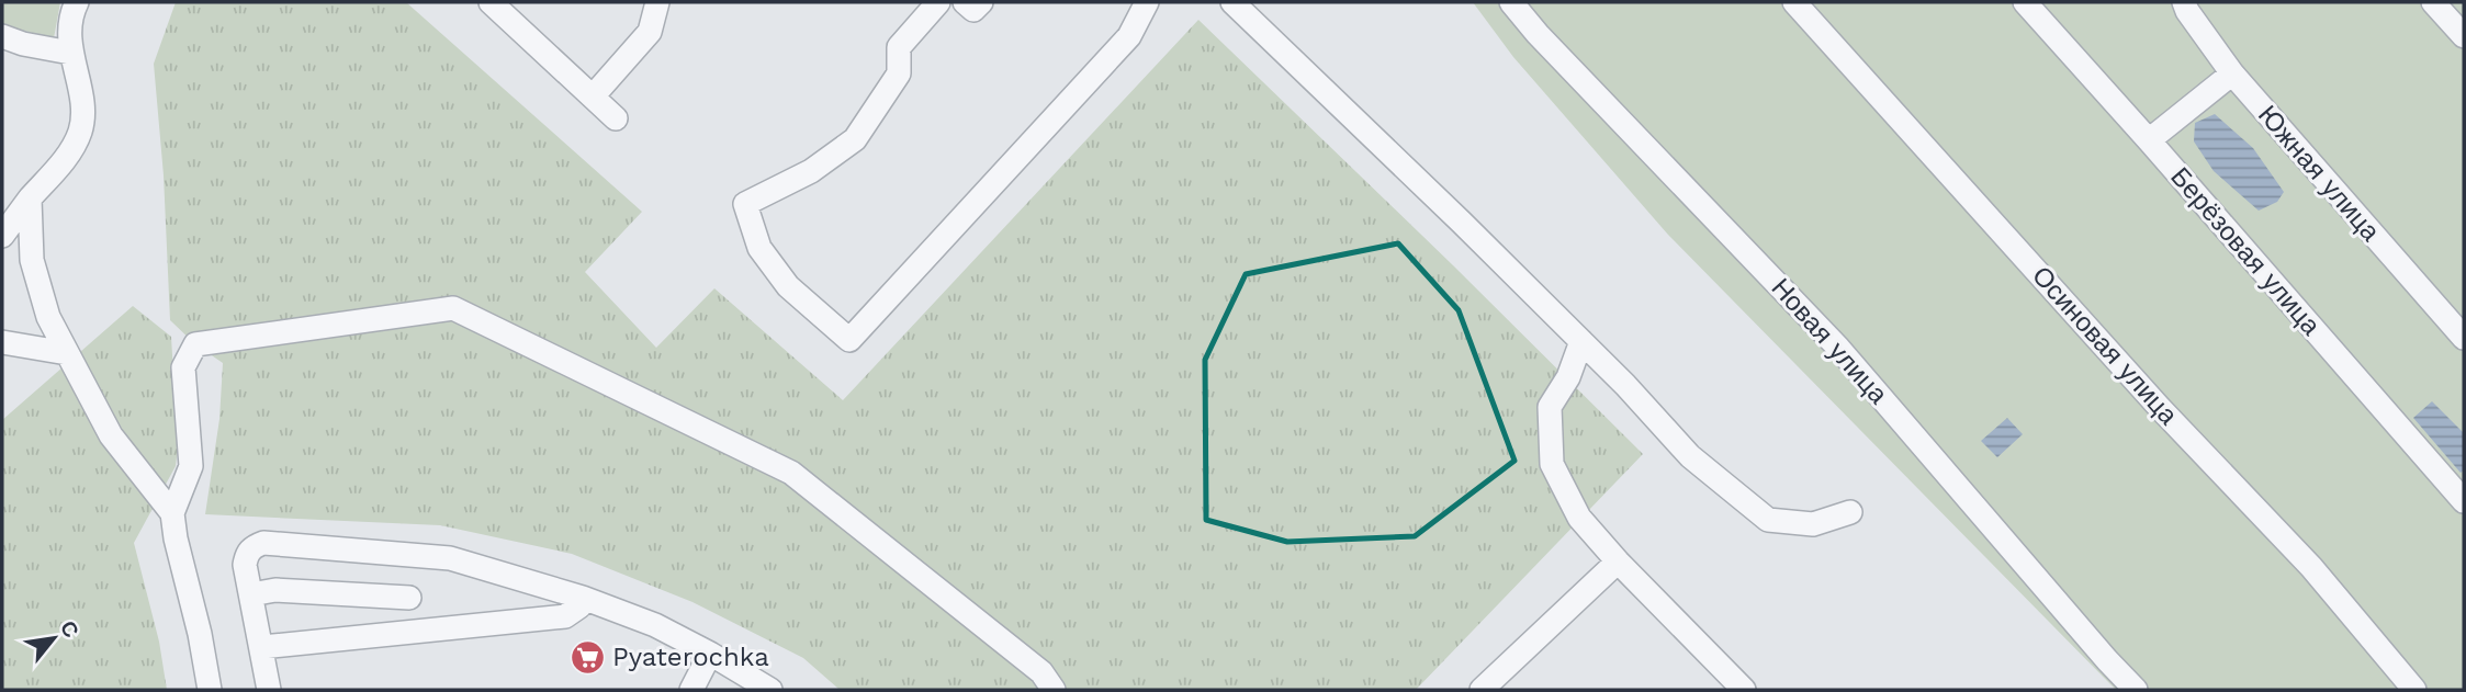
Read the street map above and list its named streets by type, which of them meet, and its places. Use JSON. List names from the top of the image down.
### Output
{
  "streets": {
    "street": [
      "Южная улица",
      "Берёзовая улица",
      "Новая улица",
      "Осиновая улица"
    ]
  },
  "places": {
    "supermarket": ["Pyaterochka"]
  },
  "north": "top right"
}
